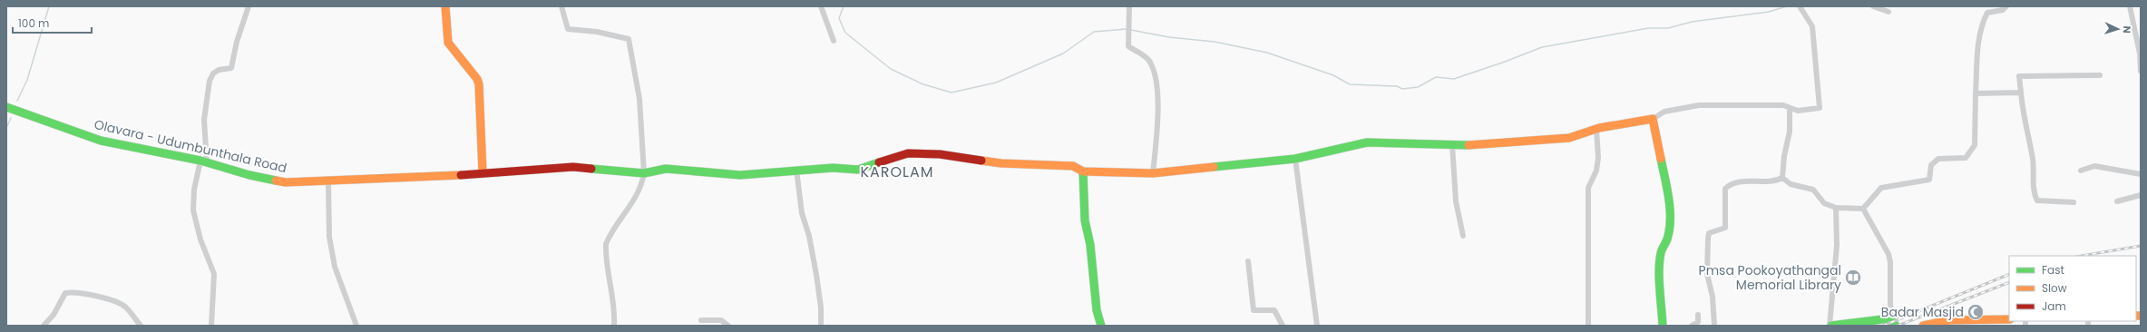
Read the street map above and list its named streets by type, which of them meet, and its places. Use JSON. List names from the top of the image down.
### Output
{
  "streets": {
    "main road": ["Olavara - Udumbunthala Road"]
  },
  "districts": ["KAROLAM"],
  "places": {
    "library": ["Pmsa Pookoyathangal Memorial Library"],
    "mosque": ["Badar Masjid"]
  },
  "legend": ["Fast", "Slow", "Jam"],
  "scale_bar": "100 m",
  "north": "right"
}
